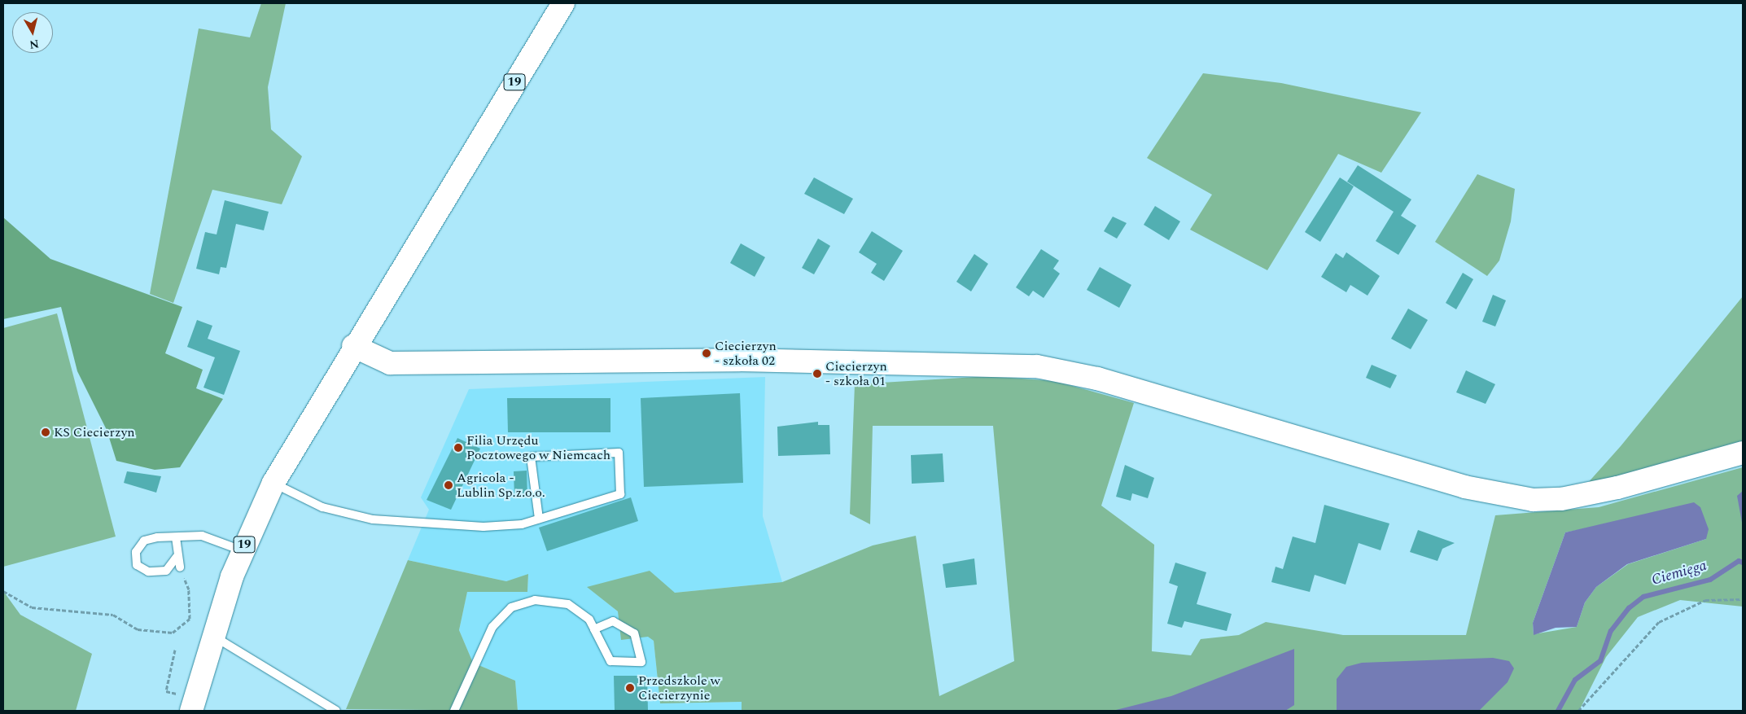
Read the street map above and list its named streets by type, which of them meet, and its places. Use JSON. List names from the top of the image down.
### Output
{
  "streets": {
    "main road": ["19"]
  },
  "water": ["Ciemięga"],
  "places": [
    "Ciecierzyn - szkoła 02",
    "Ciecierzyn - szkoła 01",
    "KS Ciecierzyn",
    "Filia Urzędu Pocztowego w Niemcach",
    "Agricola - Lublin Sp.z.o.o.",
    "Przedszkole w Ciecierzynie"
  ],
  "north": "bottom"
}
